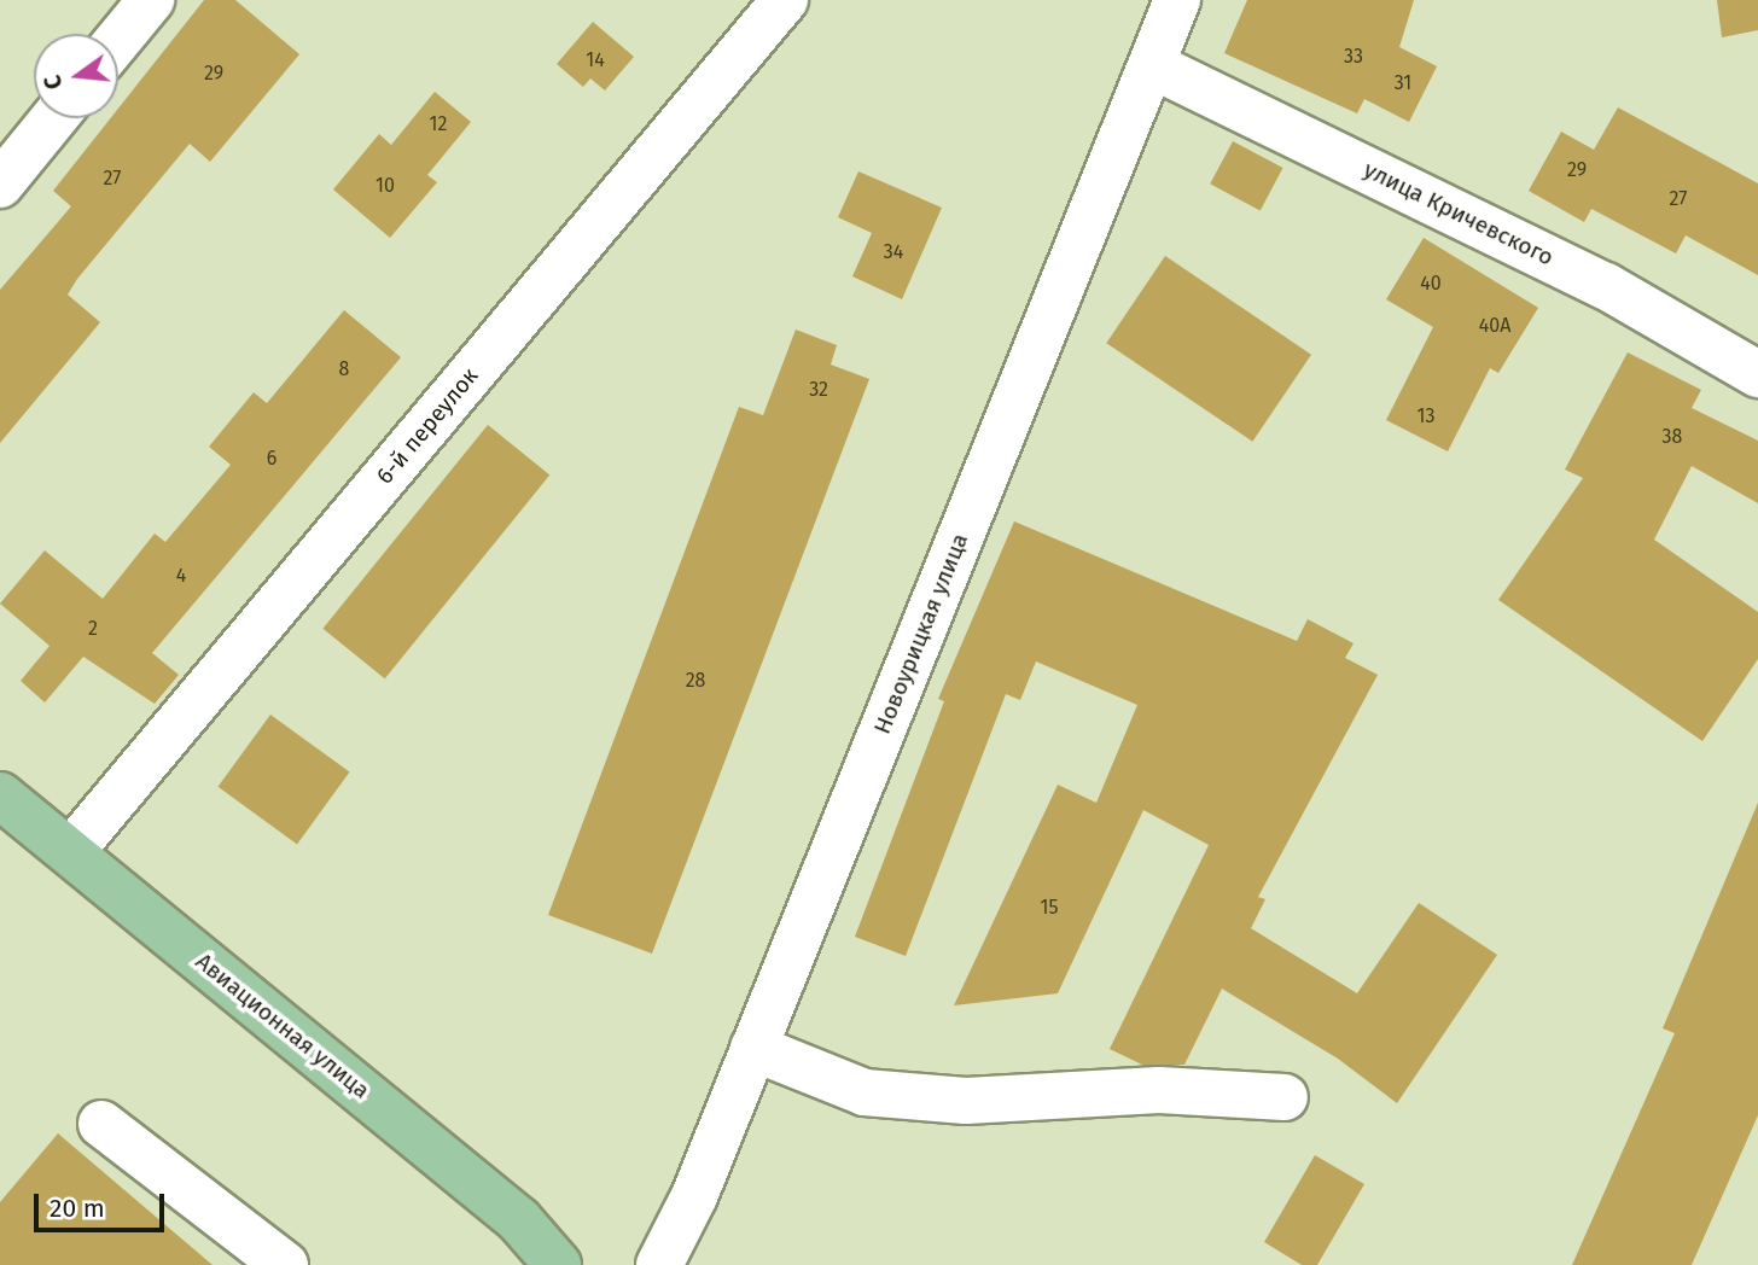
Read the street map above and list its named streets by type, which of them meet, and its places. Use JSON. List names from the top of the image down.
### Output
{
  "streets": {
    "main road": ["Авиационная улица"],
    "street": ["улица Кричевского", "6-й переулок", "Новоурицкая улица"]
  },
  "crossings": [
    ["улица Кричевского", "Новоурицкая улица"],
    ["6-й переулок", "Авиационная улица"]
  ],
  "house_numbers": [
    "33",
    "14",
    "29",
    "31",
    "12",
    "29",
    "27",
    "10",
    "27",
    "34",
    "40",
    "40А",
    "8",
    "32",
    "13",
    "38",
    "6",
    "4",
    "2",
    "28",
    "15"
  ],
  "scale_bar": "20 m",
  "north": "left"
}
